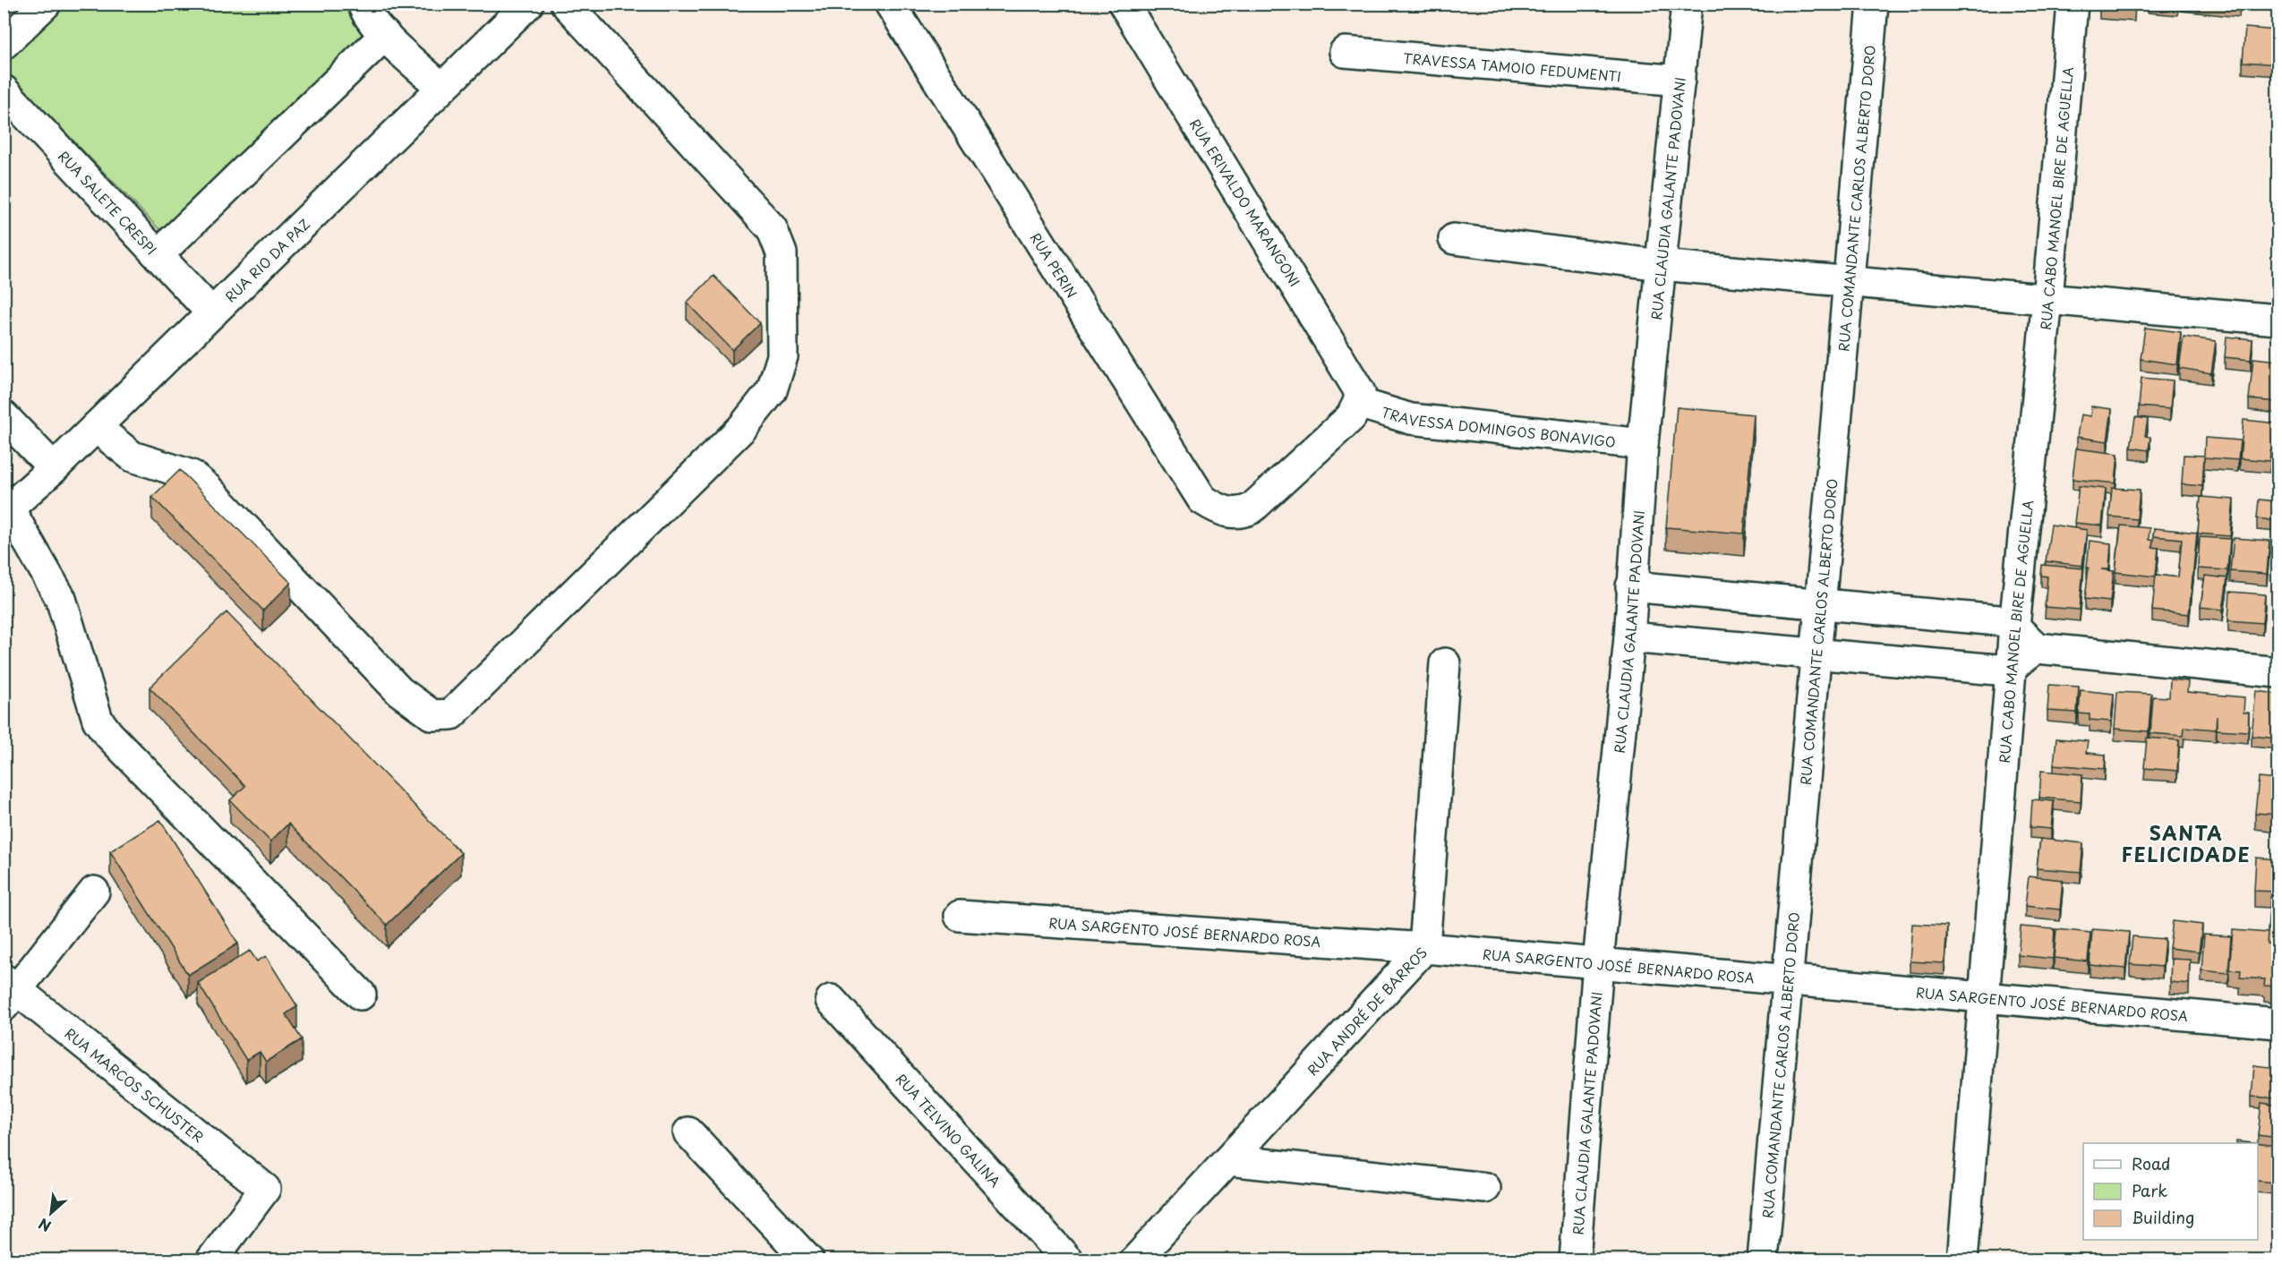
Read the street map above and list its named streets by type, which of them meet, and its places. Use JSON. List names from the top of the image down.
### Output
{
  "streets": {
    "street": [
      "TRAVESSA TAMOIO FEDUMENTI",
      "RUA CLAUDIA GALANTE PADOVANI",
      "RUA COMANDANTE CARLOS ALBERTO DORO",
      "RUA CABO MANOEL BIRE DE AGUELLA",
      "RUA SALETE CRESPI",
      "RUA ERIVALDO MARANGONI",
      "RUA RIO DA PAZ",
      "RUA PERIN",
      "TRAVESSA DOMINGOS BONAVIGO",
      "RUA SARGENTO JOSÉ BERNARDO ROSA",
      "RUA ANDRÉ DE BARROS",
      "RUA MARCOS SCHUSTER",
      "RUA TELVINO GALINA"
    ]
  },
  "crossings": [
    ["TRAVESSA TAMOIO FEDUMENTI", "RUA CLAUDIA GALANTE PADOVANI"],
    ["RUA CLAUDIA GALANTE PADOVANI", "TRAVESSA DOMINGOS BONAVIGO"],
    ["RUA CLAUDIA GALANTE PADOVANI", "RUA SARGENTO JOSÉ BERNARDO ROSA"],
    ["RUA COMANDANTE CARLOS ALBERTO DORO", "RUA SARGENTO JOSÉ BERNARDO ROSA"],
    ["RUA CABO MANOEL BIRE DE AGUELLA", "RUA SARGENTO JOSÉ BERNARDO ROSA"],
    ["RUA SALETE CRESPI", "RUA RIO DA PAZ"],
    ["RUA ERIVALDO MARANGONI", "RUA PERIN"],
    ["RUA ERIVALDO MARANGONI", "TRAVESSA DOMINGOS BONAVIGO"],
    ["RUA PERIN", "TRAVESSA DOMINGOS BONAVIGO"],
    ["RUA SARGENTO JOSÉ BERNARDO ROSA", "RUA ANDRÉ DE BARROS"]
  ],
  "districts": ["SANTA FELICIDADE"],
  "legend": ["Road", "Park", "Building"],
  "north": "bottom left"
}
